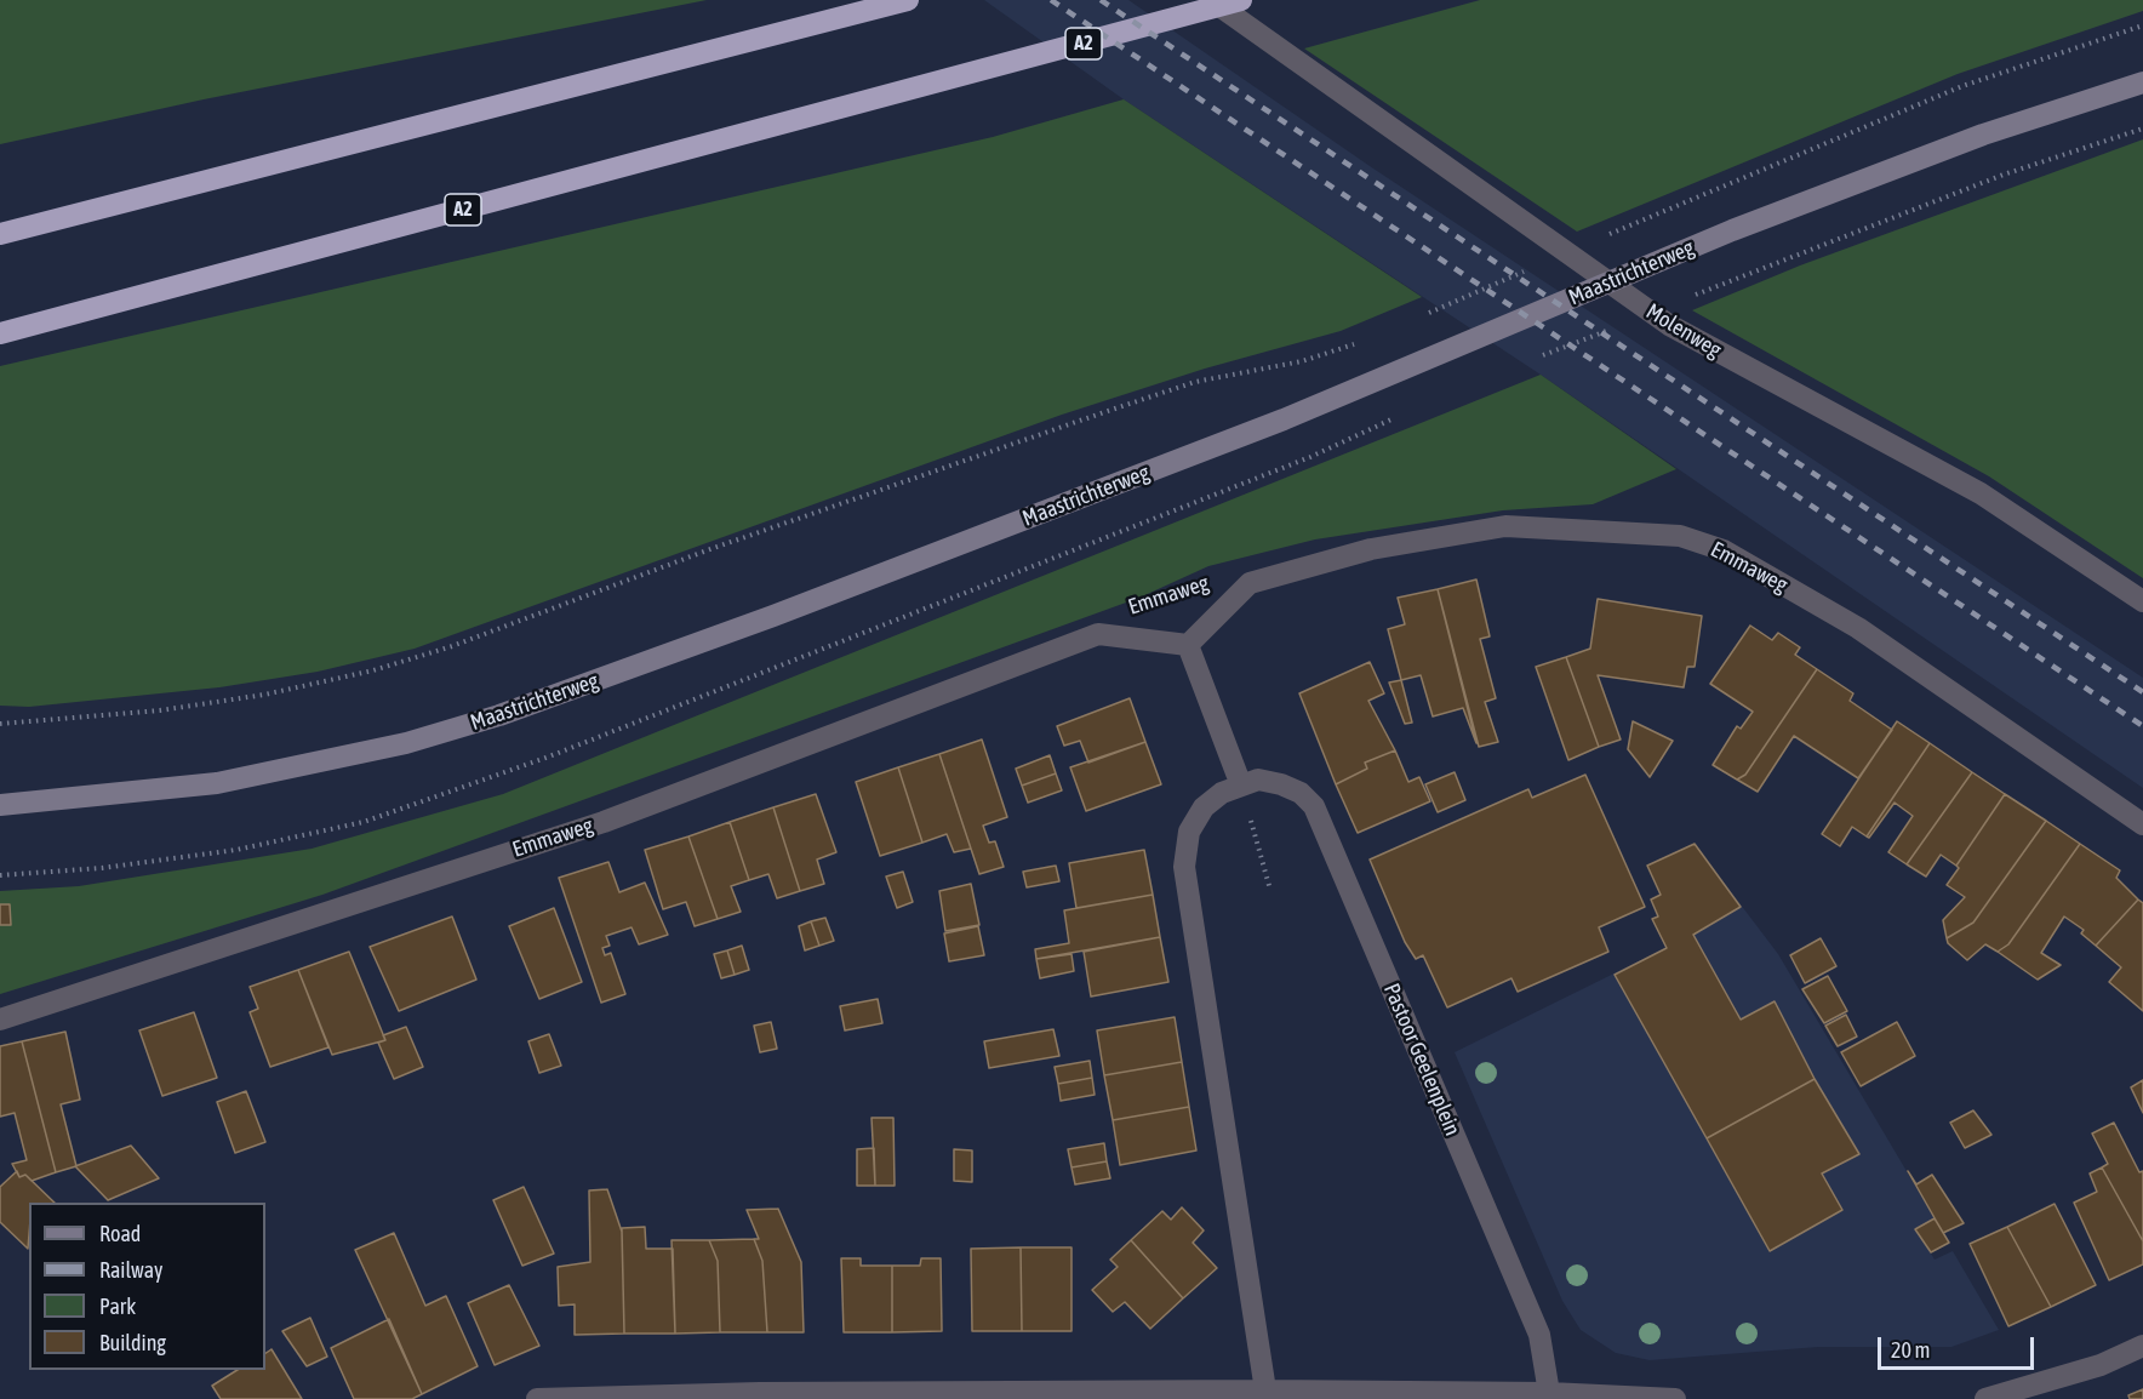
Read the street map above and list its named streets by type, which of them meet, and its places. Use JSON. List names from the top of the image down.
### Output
{
  "streets": {
    "highway": ["A2"],
    "main road": ["Maastrichterweg"],
    "street": ["Molenweg", "Emmaweg", "Pastoor Geelenplein"]
  },
  "legend": [
    "Road",
    "Railway",
    "Park",
    "Building"
  ],
  "scale_bar": "20 m"
}
